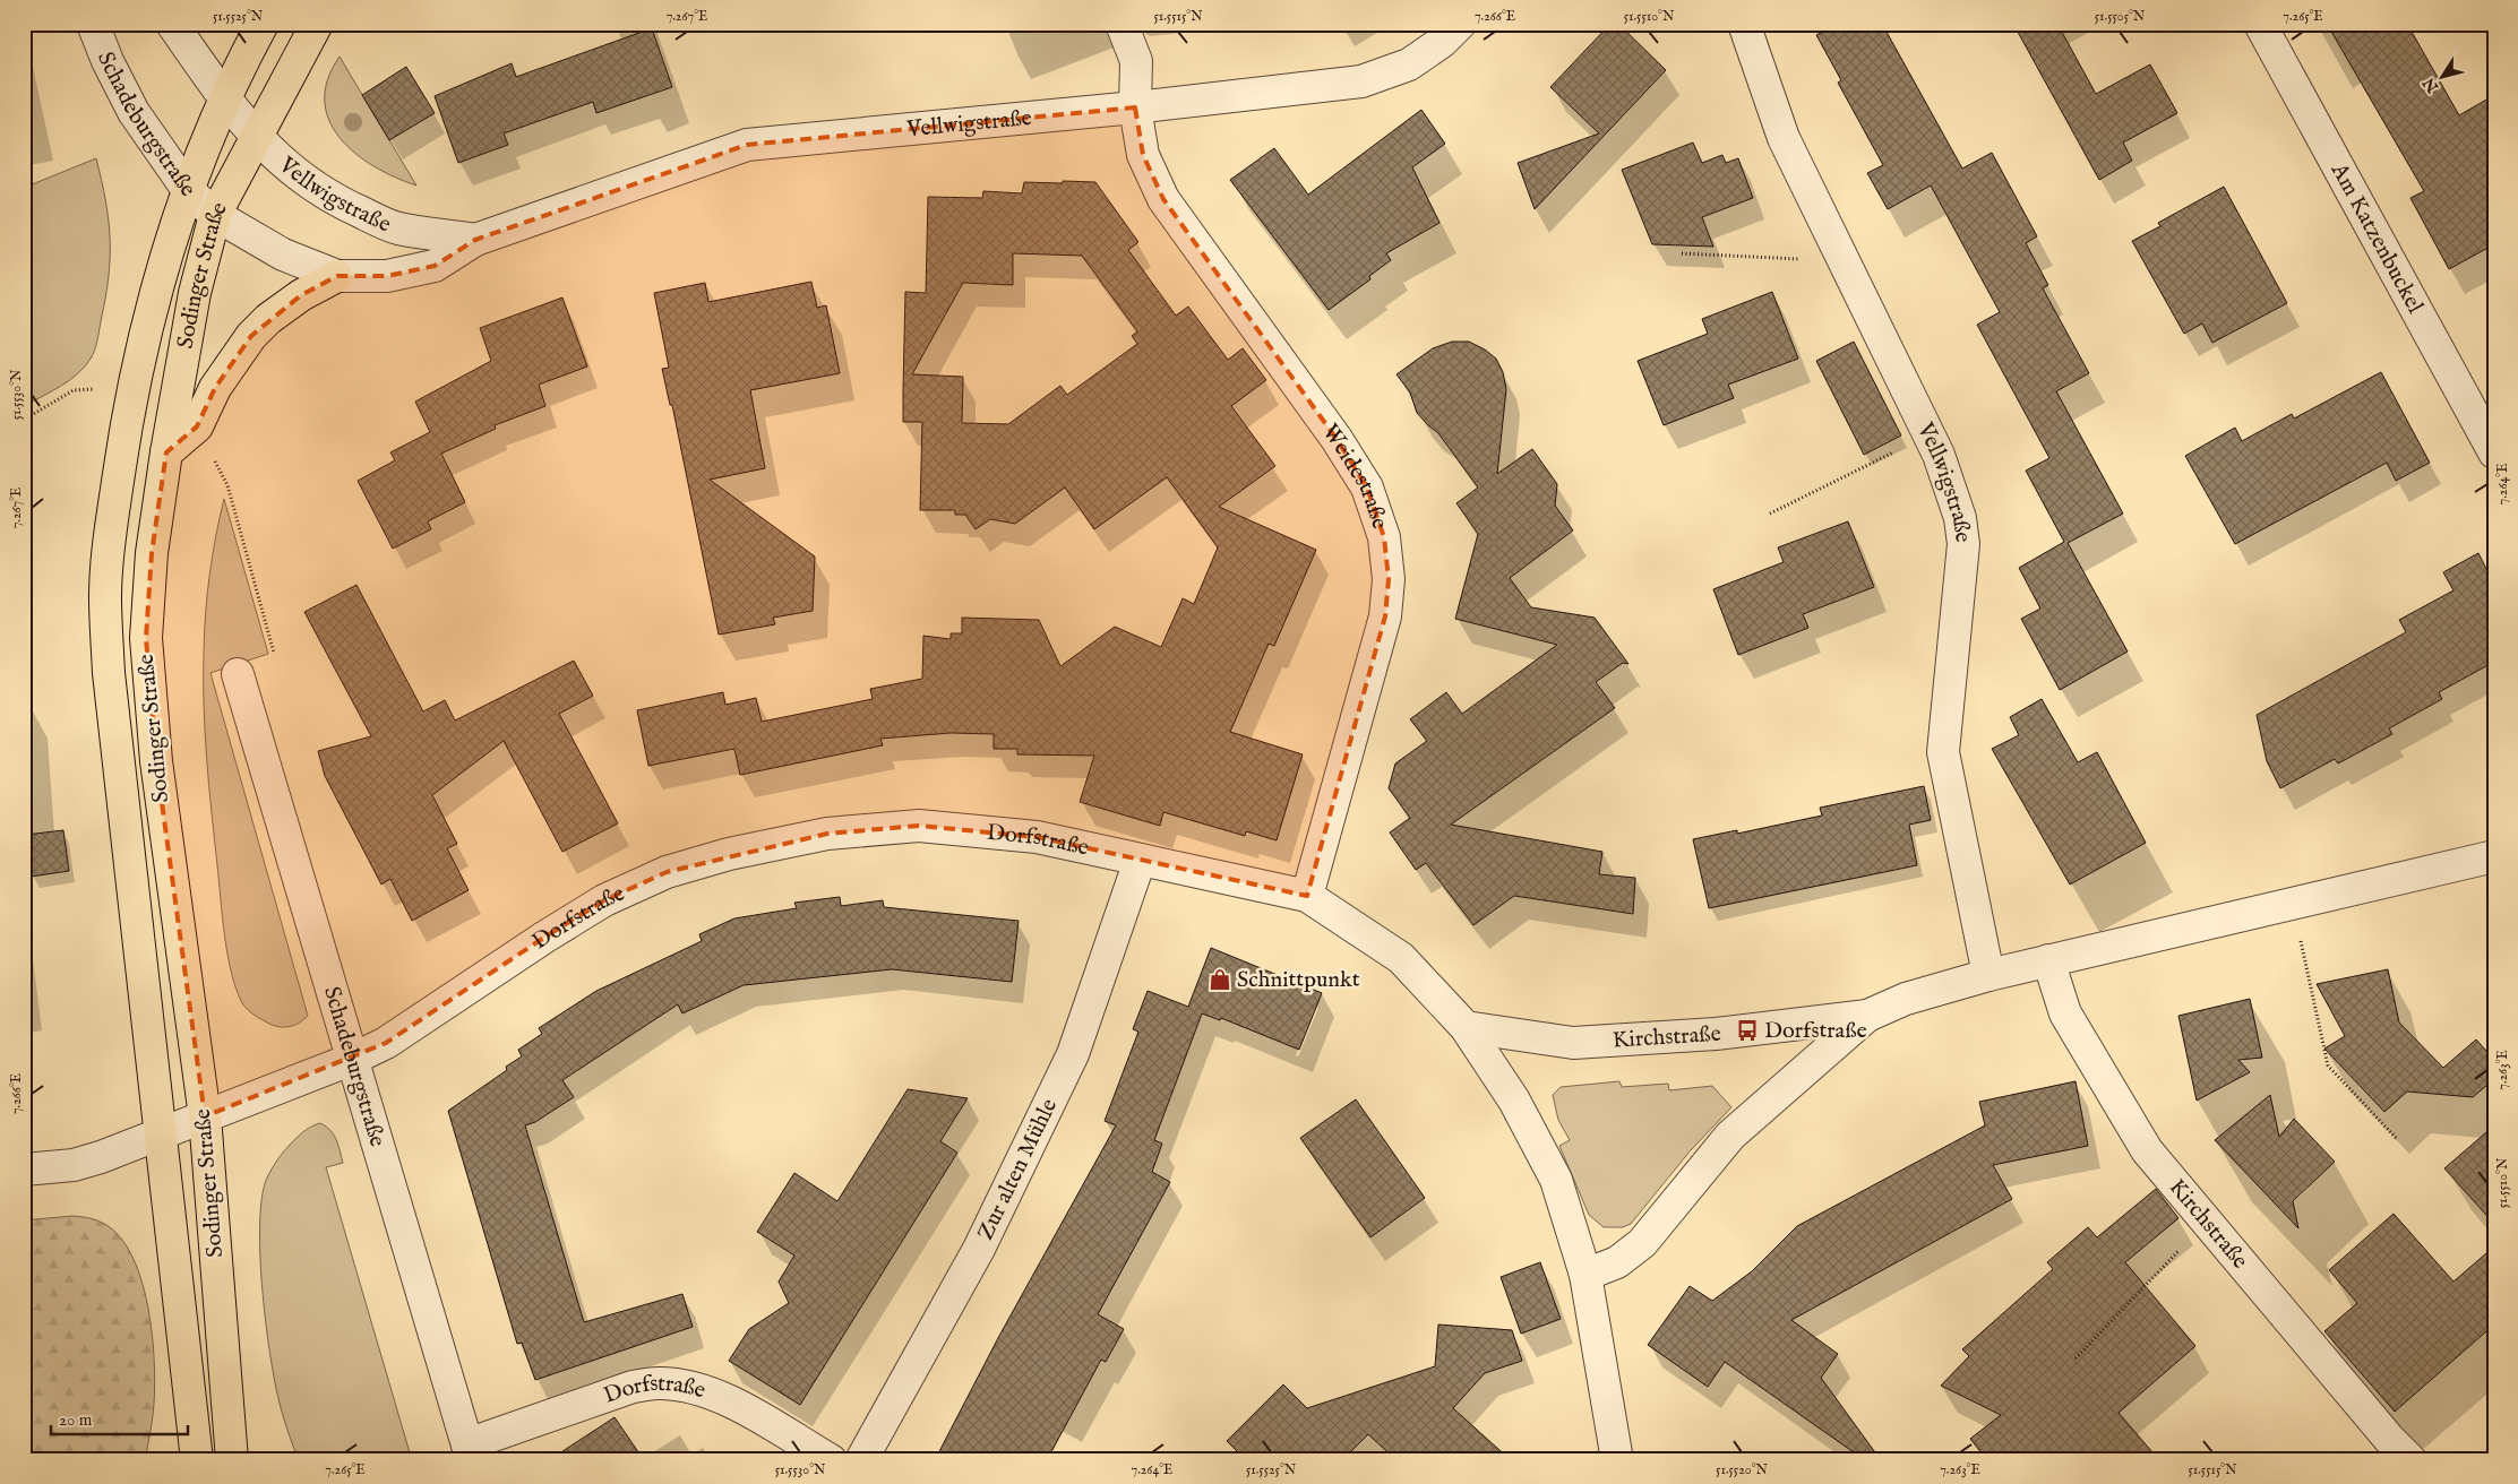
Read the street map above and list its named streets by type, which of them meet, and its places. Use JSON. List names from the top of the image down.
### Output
{
  "streets": {
    "main road": ["Sodinger Straße"],
    "street": [
      "Schadeburgstraße",
      "Vellwigstraße",
      "Am Katzenbuckel",
      "Weidestraße",
      "Dorfstraße",
      "Kirchstraße",
      "Zur alten Mühle"
    ]
  },
  "crossings": [
    ["Schadeburgstraße", "Vellwigstraße"],
    ["Schadeburgstraße", "Sodinger Straße"],
    ["Schadeburgstraße", "Dorfstraße"],
    ["Vellwigstraße", "Sodinger Straße"],
    ["Vellwigstraße", "Weidestraße"],
    ["Vellwigstraße", "Kirchstraße"],
    ["Sodinger Straße", "Dorfstraße"],
    ["Weidestraße", "Dorfstraße"],
    ["Dorfstraße", "Kirchstraße"],
    ["Dorfstraße", "Zur alten Mühle"]
  ],
  "places": {
    "shop": ["Schnittpunkt"],
    "bus stop": ["Dorfstraße"]
  },
  "scale_bar": "20 m",
  "north": "bottom left",
  "coordinates": [
    "51.5525°N",
    "7.267°E",
    "51.5515°N",
    "7.266°E",
    "51.5510°N",
    "51.5505°N",
    "7.265°E",
    "51.5530°N",
    "7.264°E",
    "7.263°E",
    "51.5520°N"
  ]
}
